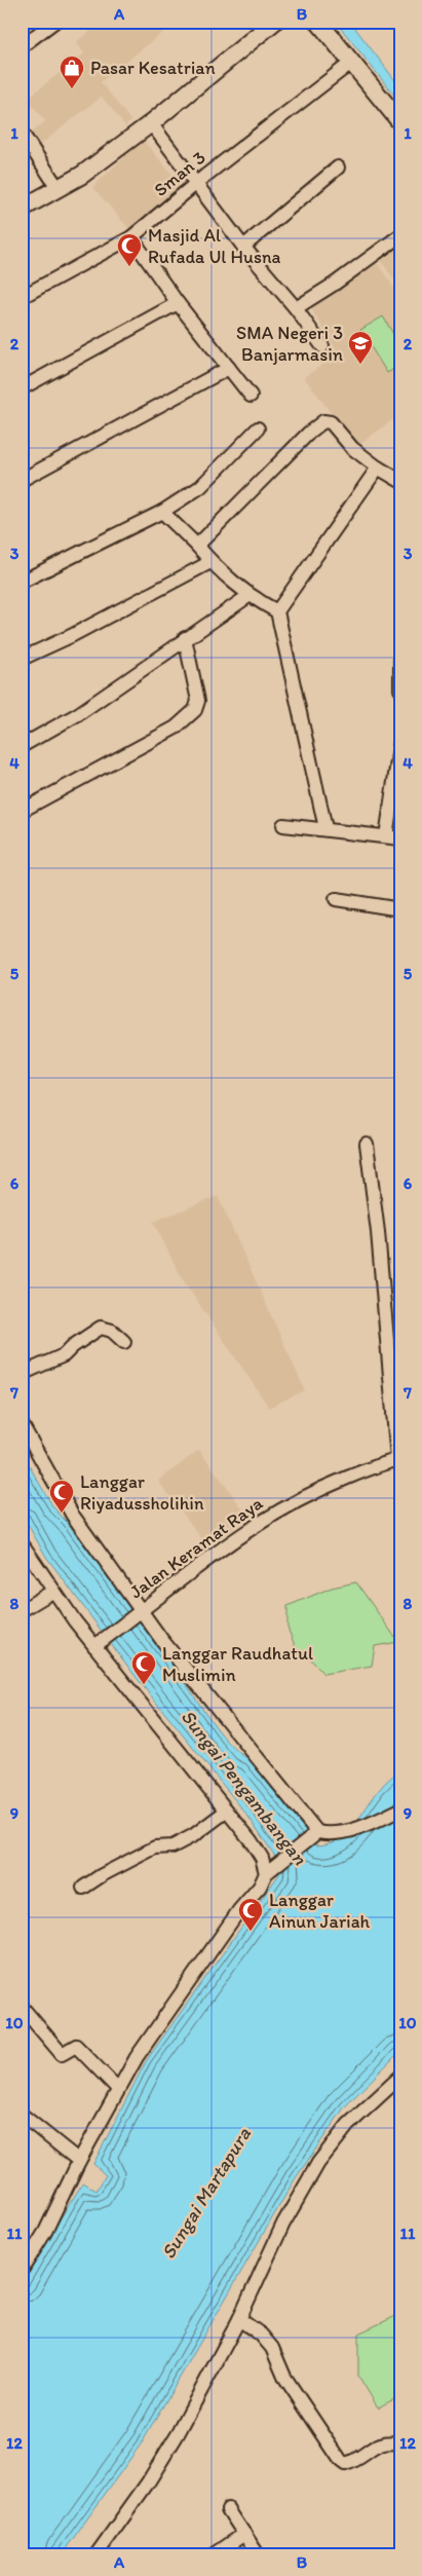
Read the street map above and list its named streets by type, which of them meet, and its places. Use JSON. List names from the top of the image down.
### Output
{
  "streets": {
    "street": ["Sman 3", "Jalan Keramat Raya"]
  },
  "water": ["Sungai Pengambangan", "Sungai Martapura"],
  "places": {
    "shop": ["Pasar Kesatrian"],
    "mosque": [
      "Masjid Al Rufada Ul Husna",
      "Langgar Riyadussholihin",
      "Langgar Raudhatul Muslimin",
      "Langgar Ainun Jariah"
    ],
    "school or university": ["SMA Negeri 3 Banjarmasin"]
  },
  "grid": {
    "columns": ["A", "B"],
    "rows": [
      "1",
      "2",
      "3",
      "4",
      "5",
      "6",
      "7",
      "8",
      "9",
      "10",
      "11",
      "12"
    ]
  }
}
